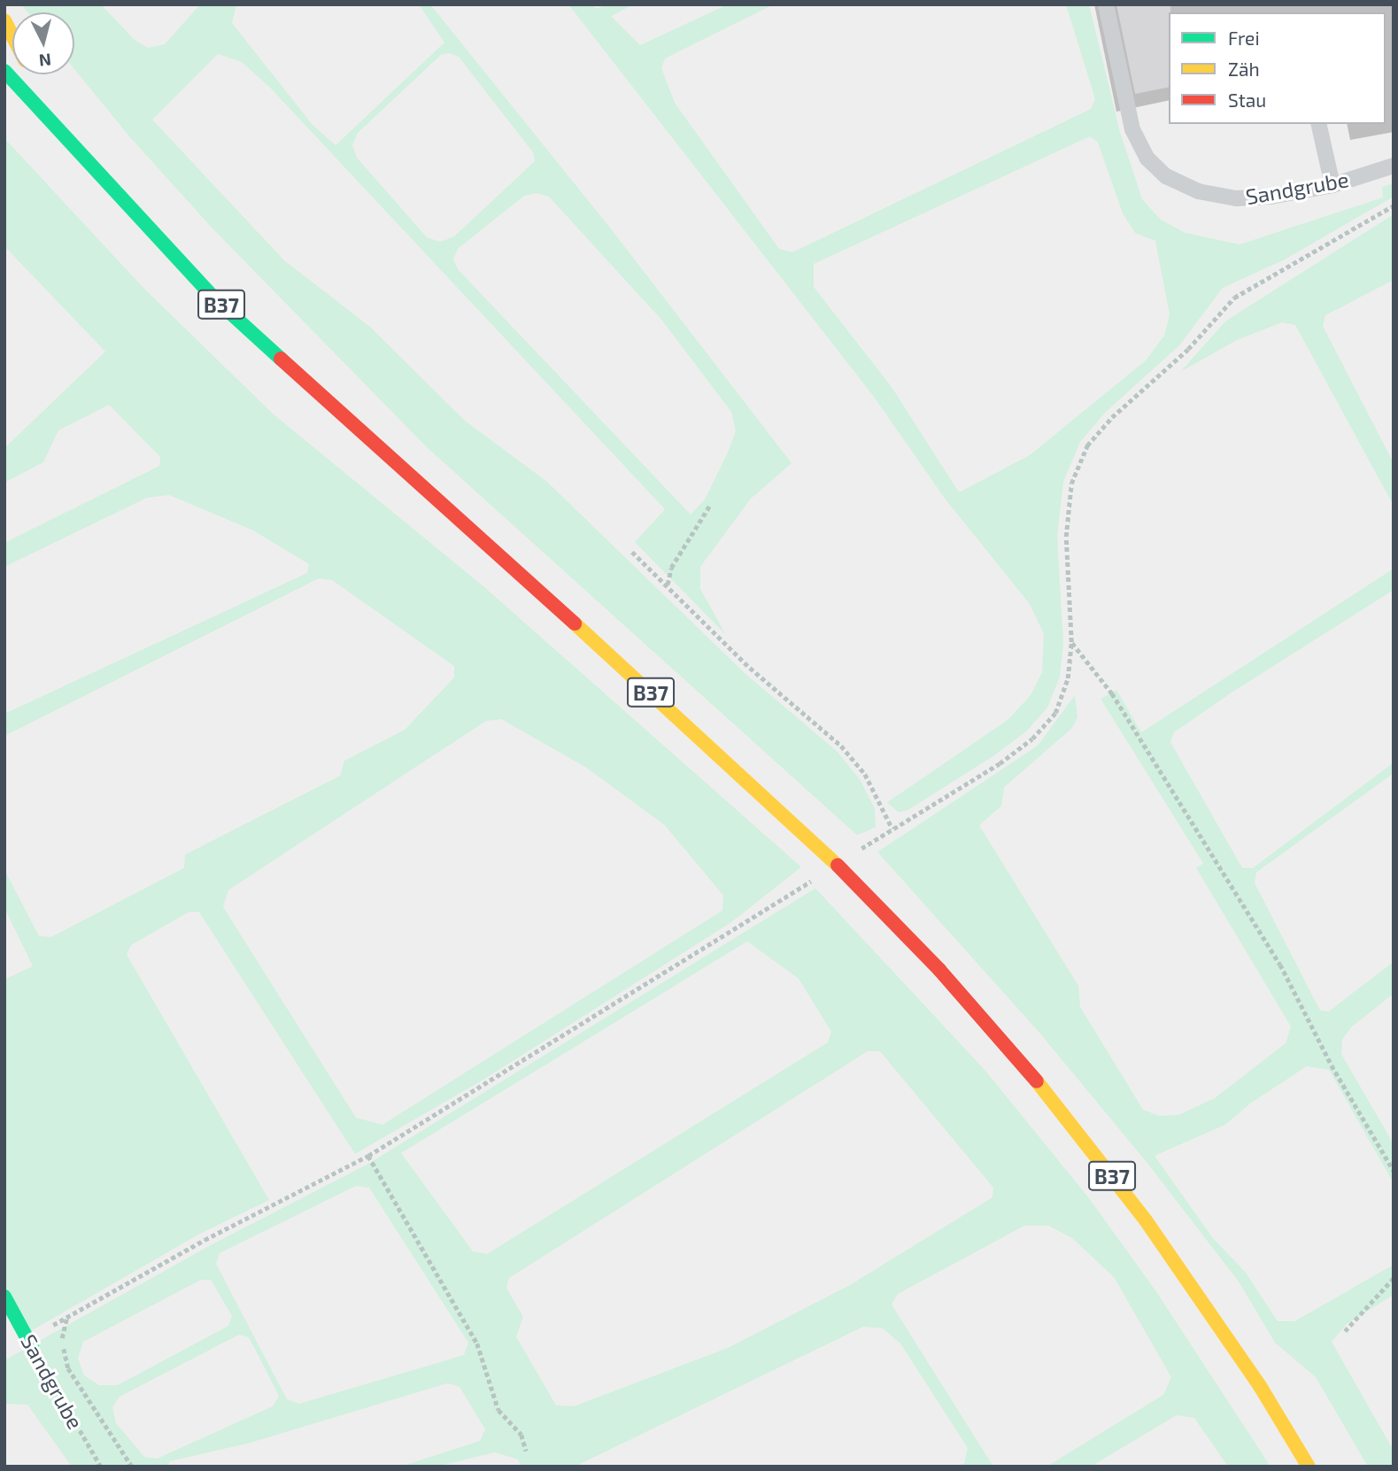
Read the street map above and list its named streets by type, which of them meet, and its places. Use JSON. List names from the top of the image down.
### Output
{
  "streets": {
    "main road": ["Sandgrube", "B37"]
  },
  "legend": ["Frei", "Zäh", "Stau"],
  "north": "bottom"
}
